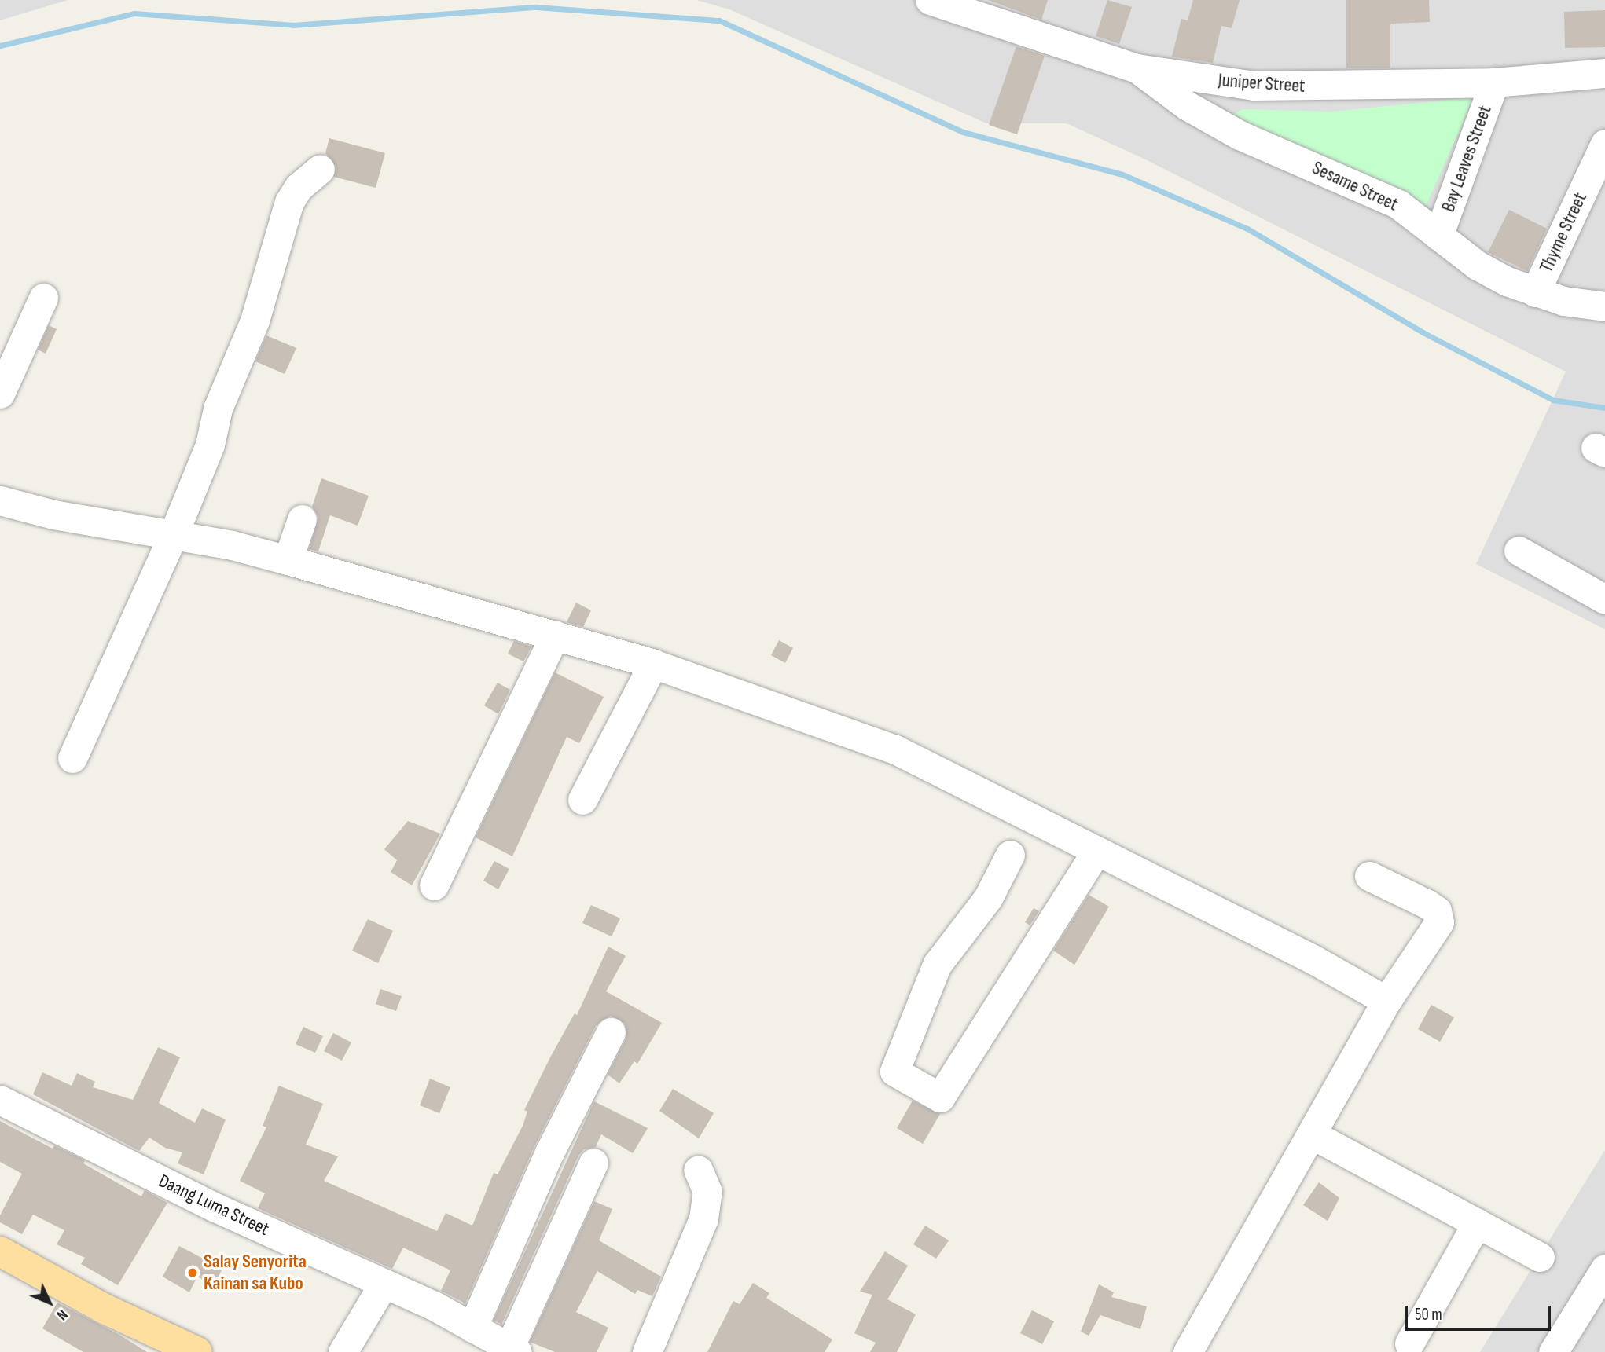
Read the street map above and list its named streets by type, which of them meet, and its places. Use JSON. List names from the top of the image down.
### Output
{
  "streets": {
    "street": [
      "Juniper Street",
      "Bay Leaves Street",
      "Sesame Street",
      "Thyme Street",
      "Daang Luma Street"
    ]
  },
  "crossings": [
    ["Juniper Street", "Bay Leaves Street"],
    ["Juniper Street", "Sesame Street"],
    ["Bay Leaves Street", "Sesame Street"],
    ["Sesame Street", "Thyme Street"]
  ],
  "places": ["Salay Senyorita Kainan sa Kubo"],
  "scale_bar": "50 m",
  "north": "bottom right"
}
